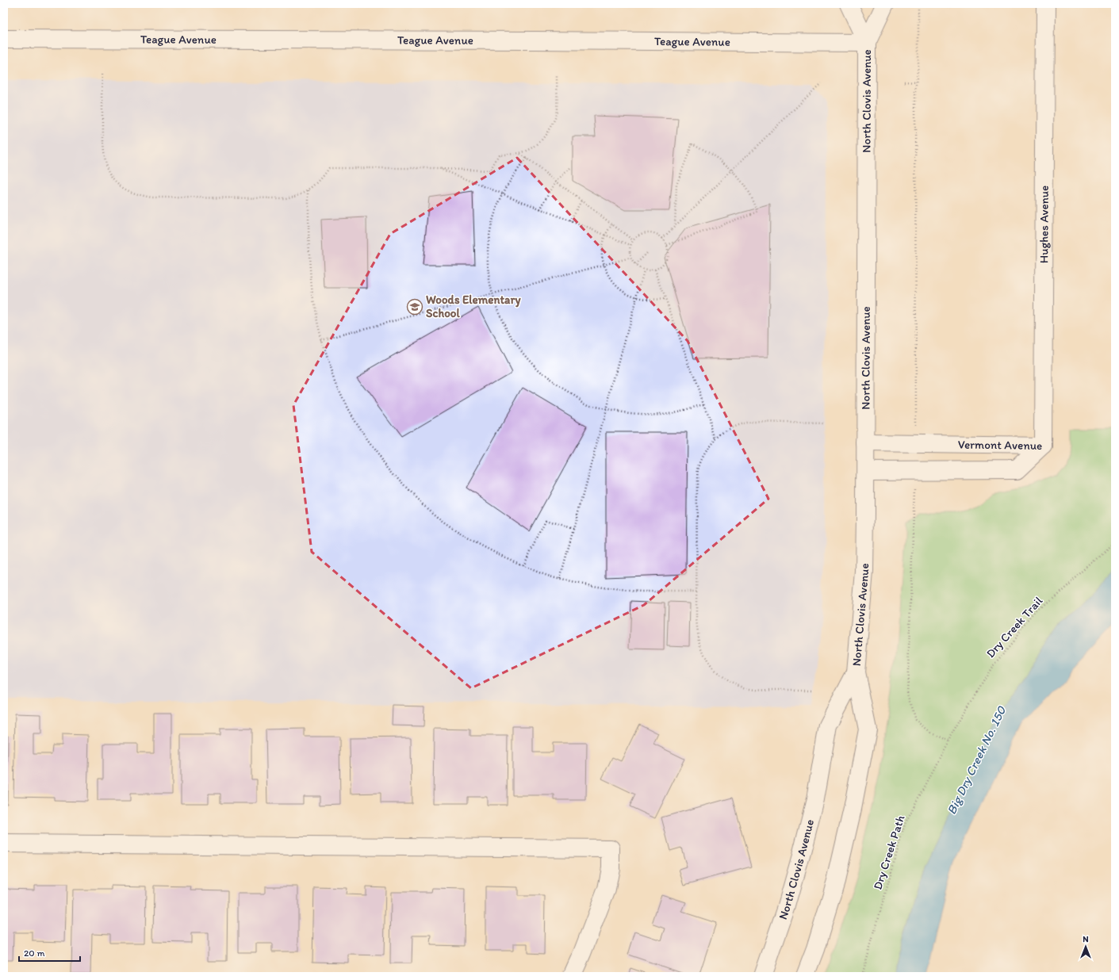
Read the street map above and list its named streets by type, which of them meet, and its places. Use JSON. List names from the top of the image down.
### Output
{
  "streets": {
    "street": [
      "Teague Avenue",
      "North Clovis Avenue",
      "Hughes Avenue",
      "Vermont Avenue"
    ],
    "path": ["Dry Creek Trail", "Dry Creek Path"]
  },
  "crossings": [
    ["Teague Avenue", "North Clovis Avenue"],
    ["North Clovis Avenue", "Vermont Avenue"],
    ["Hughes Avenue", "Vermont Avenue"],
    ["Dry Creek Trail", "Dry Creek Path"]
  ],
  "water": ["Big Dry Creek No. 150"],
  "places": {
    "school or university": ["Woods Elementary School"]
  },
  "scale_bar": "20 m",
  "north": "top"
}
